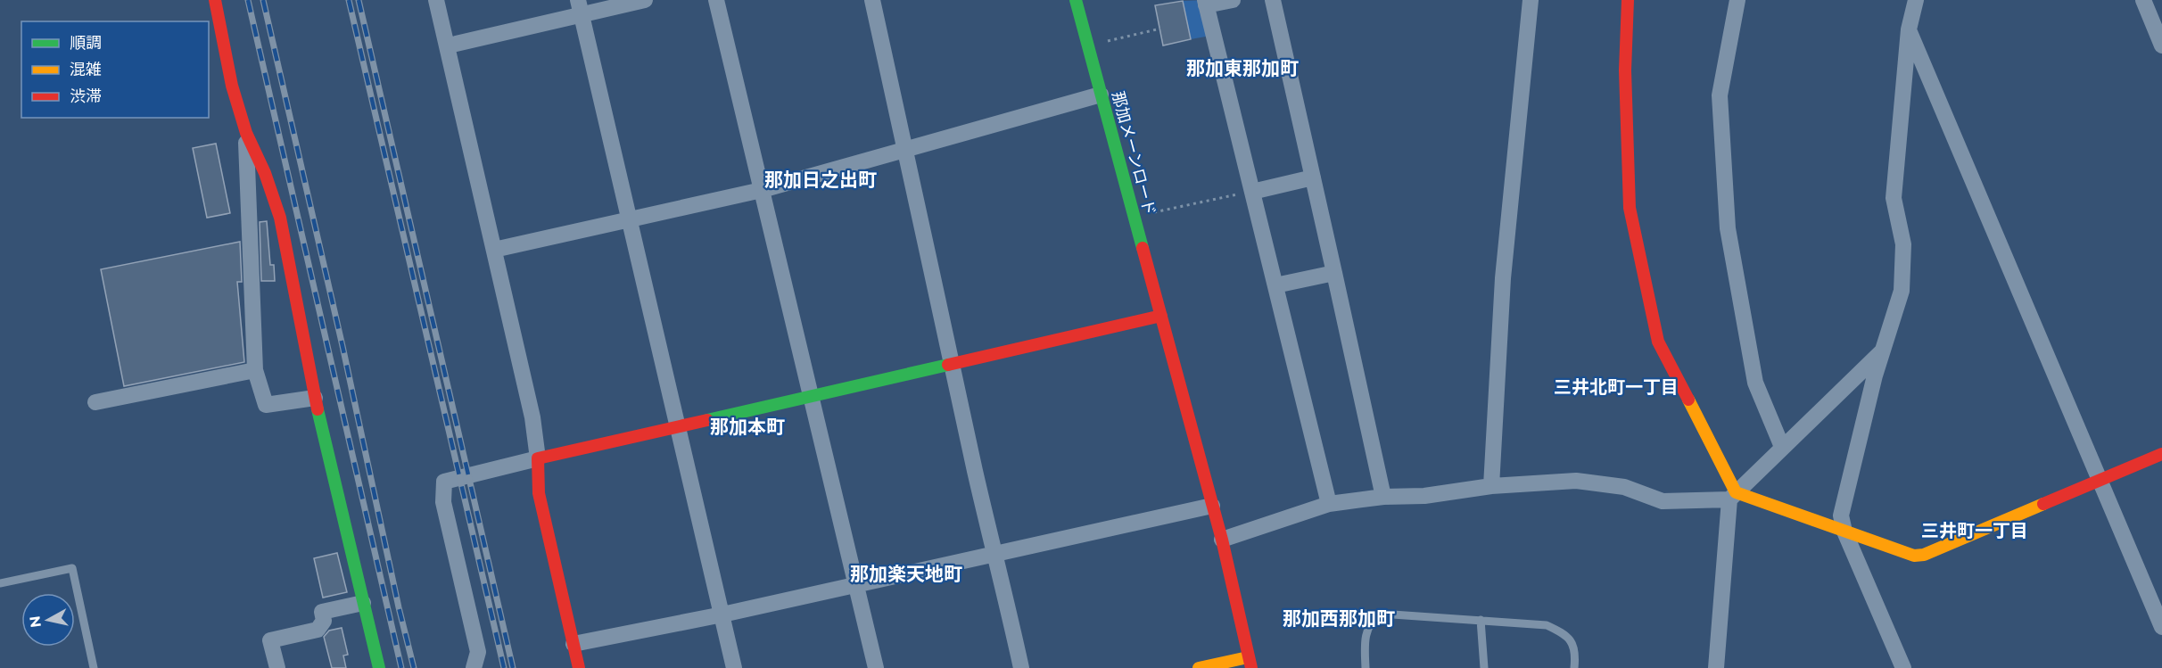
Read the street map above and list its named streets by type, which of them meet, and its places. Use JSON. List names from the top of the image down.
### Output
{
  "streets": {
    "street": ["那加メーンロード"]
  },
  "districts": [
    "那加東那加町",
    "那加日之出町",
    "三井北町一丁目",
    "那加本町",
    "三井町一丁目",
    "那加楽天地町",
    "那加西那加町"
  ],
  "legend": ["順調", "混雑", "渋滞"],
  "north": "left"
}
